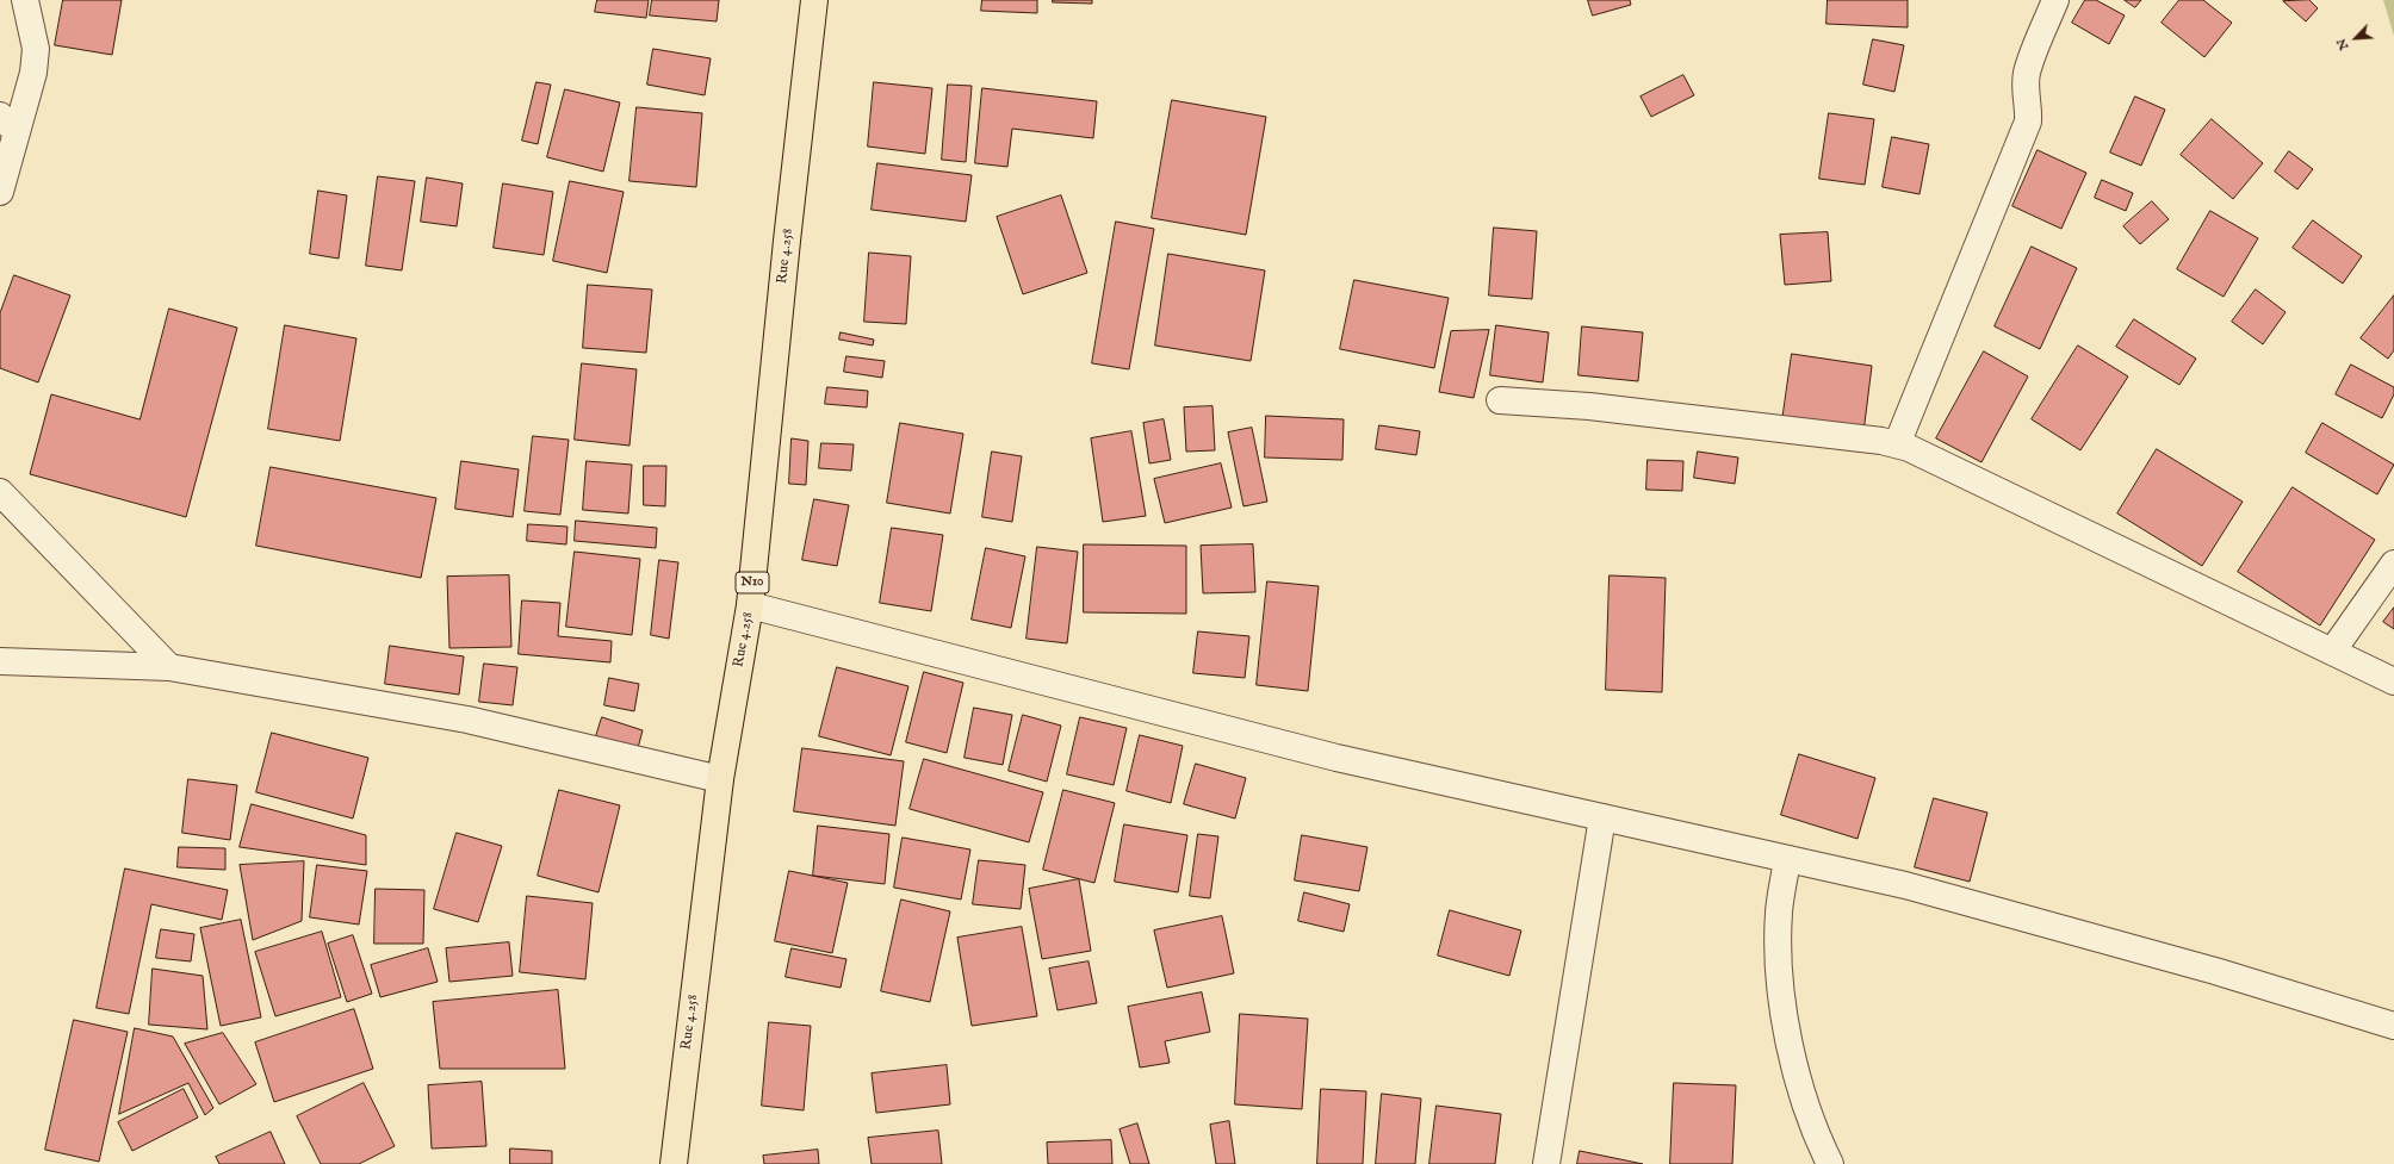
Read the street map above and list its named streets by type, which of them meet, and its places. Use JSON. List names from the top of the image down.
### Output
{
  "streets": {
    "highway": ["Rue 4.258", "N10"]
  },
  "north": "bottom left"
}
